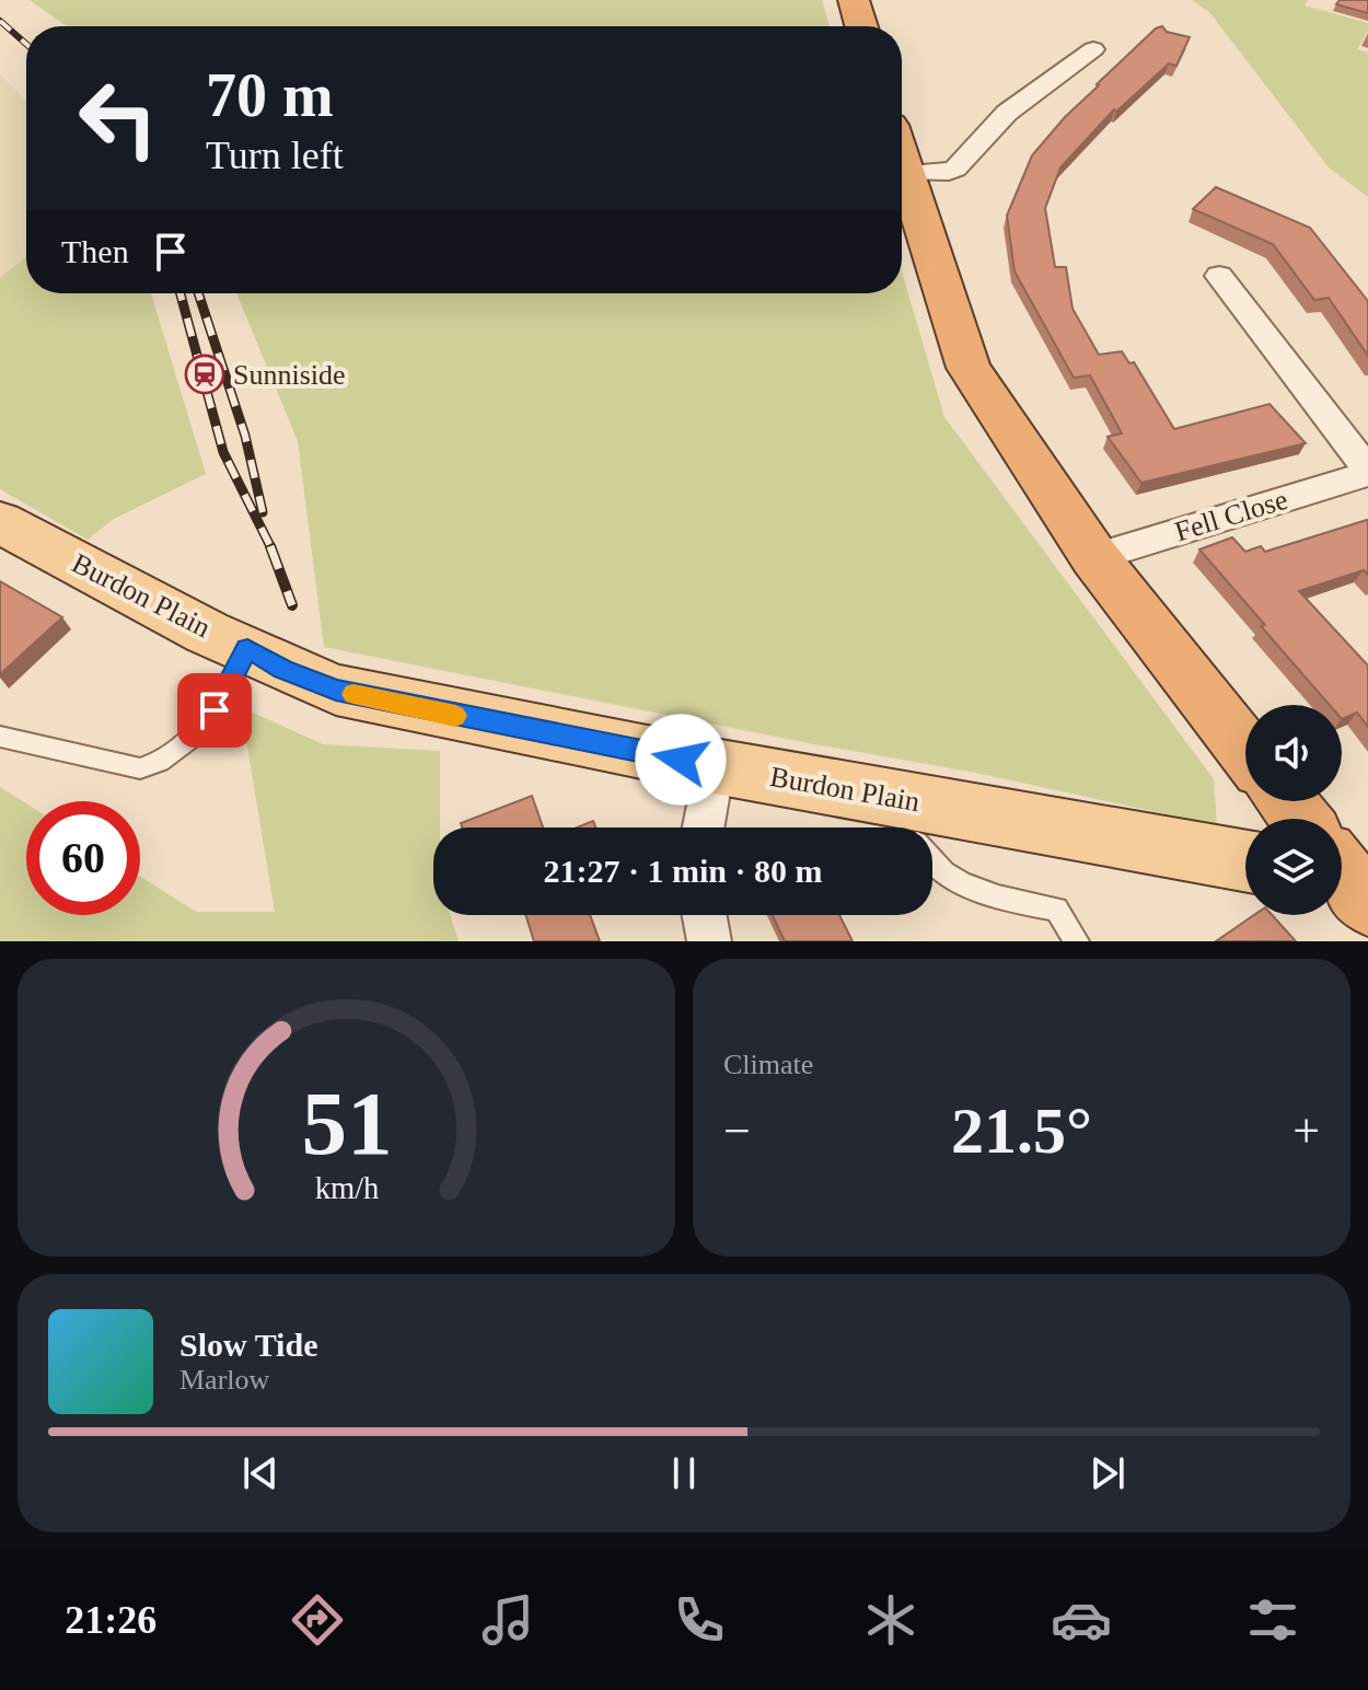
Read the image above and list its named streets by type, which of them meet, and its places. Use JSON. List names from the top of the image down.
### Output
{
  "streets": {
    "main road": ["Burdon Plain"],
    "street": ["Fell Close"]
  },
  "places": {
    "station": ["Sunniside"]
  },
  "page": {
    "turn": ["70 m", "Turn left"],
    "then": "Then",
    "limit": "60",
    "trip": "21:27 · 1 min · 80 m",
    "tile": "Climate",
    "heat": ["−", "21.5°", "+"],
    "song": ["Slow Tide", "Marlow"],
    "tabs": "21:26",
    "gauge": ["51", "km/h"]
  }
}
